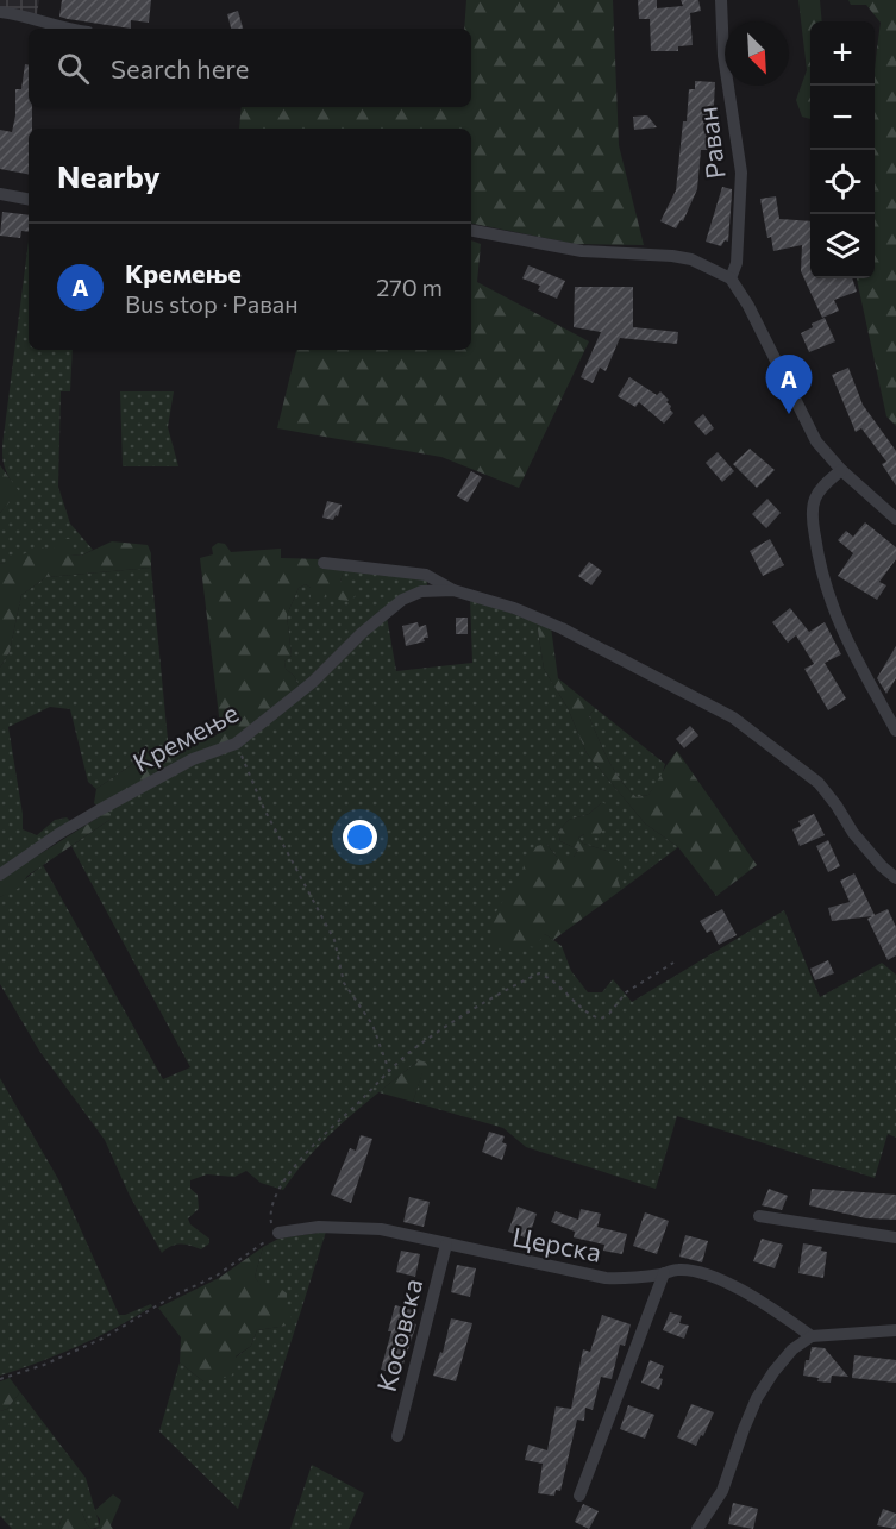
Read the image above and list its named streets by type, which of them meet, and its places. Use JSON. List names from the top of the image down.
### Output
{
  "streets": {
    "street": [
      "Раван",
      "Кремење",
      "Церска",
      "Косовска"
    ]
  },
  "crossings": [
    ["Церска", "Косовска"]
  ],
  "north": "bottom right",
  "page": {
    "map_buttons": ["+", "−"],
    "search": "Search here",
    "heading": "Nearby",
    "list": [
      {
        "mark": "A",
        "name": "Кремење",
        "note": "Bus stop · Раван",
        "value": "270 m"
      }
    ],
    "pins": "A"
  }
}
